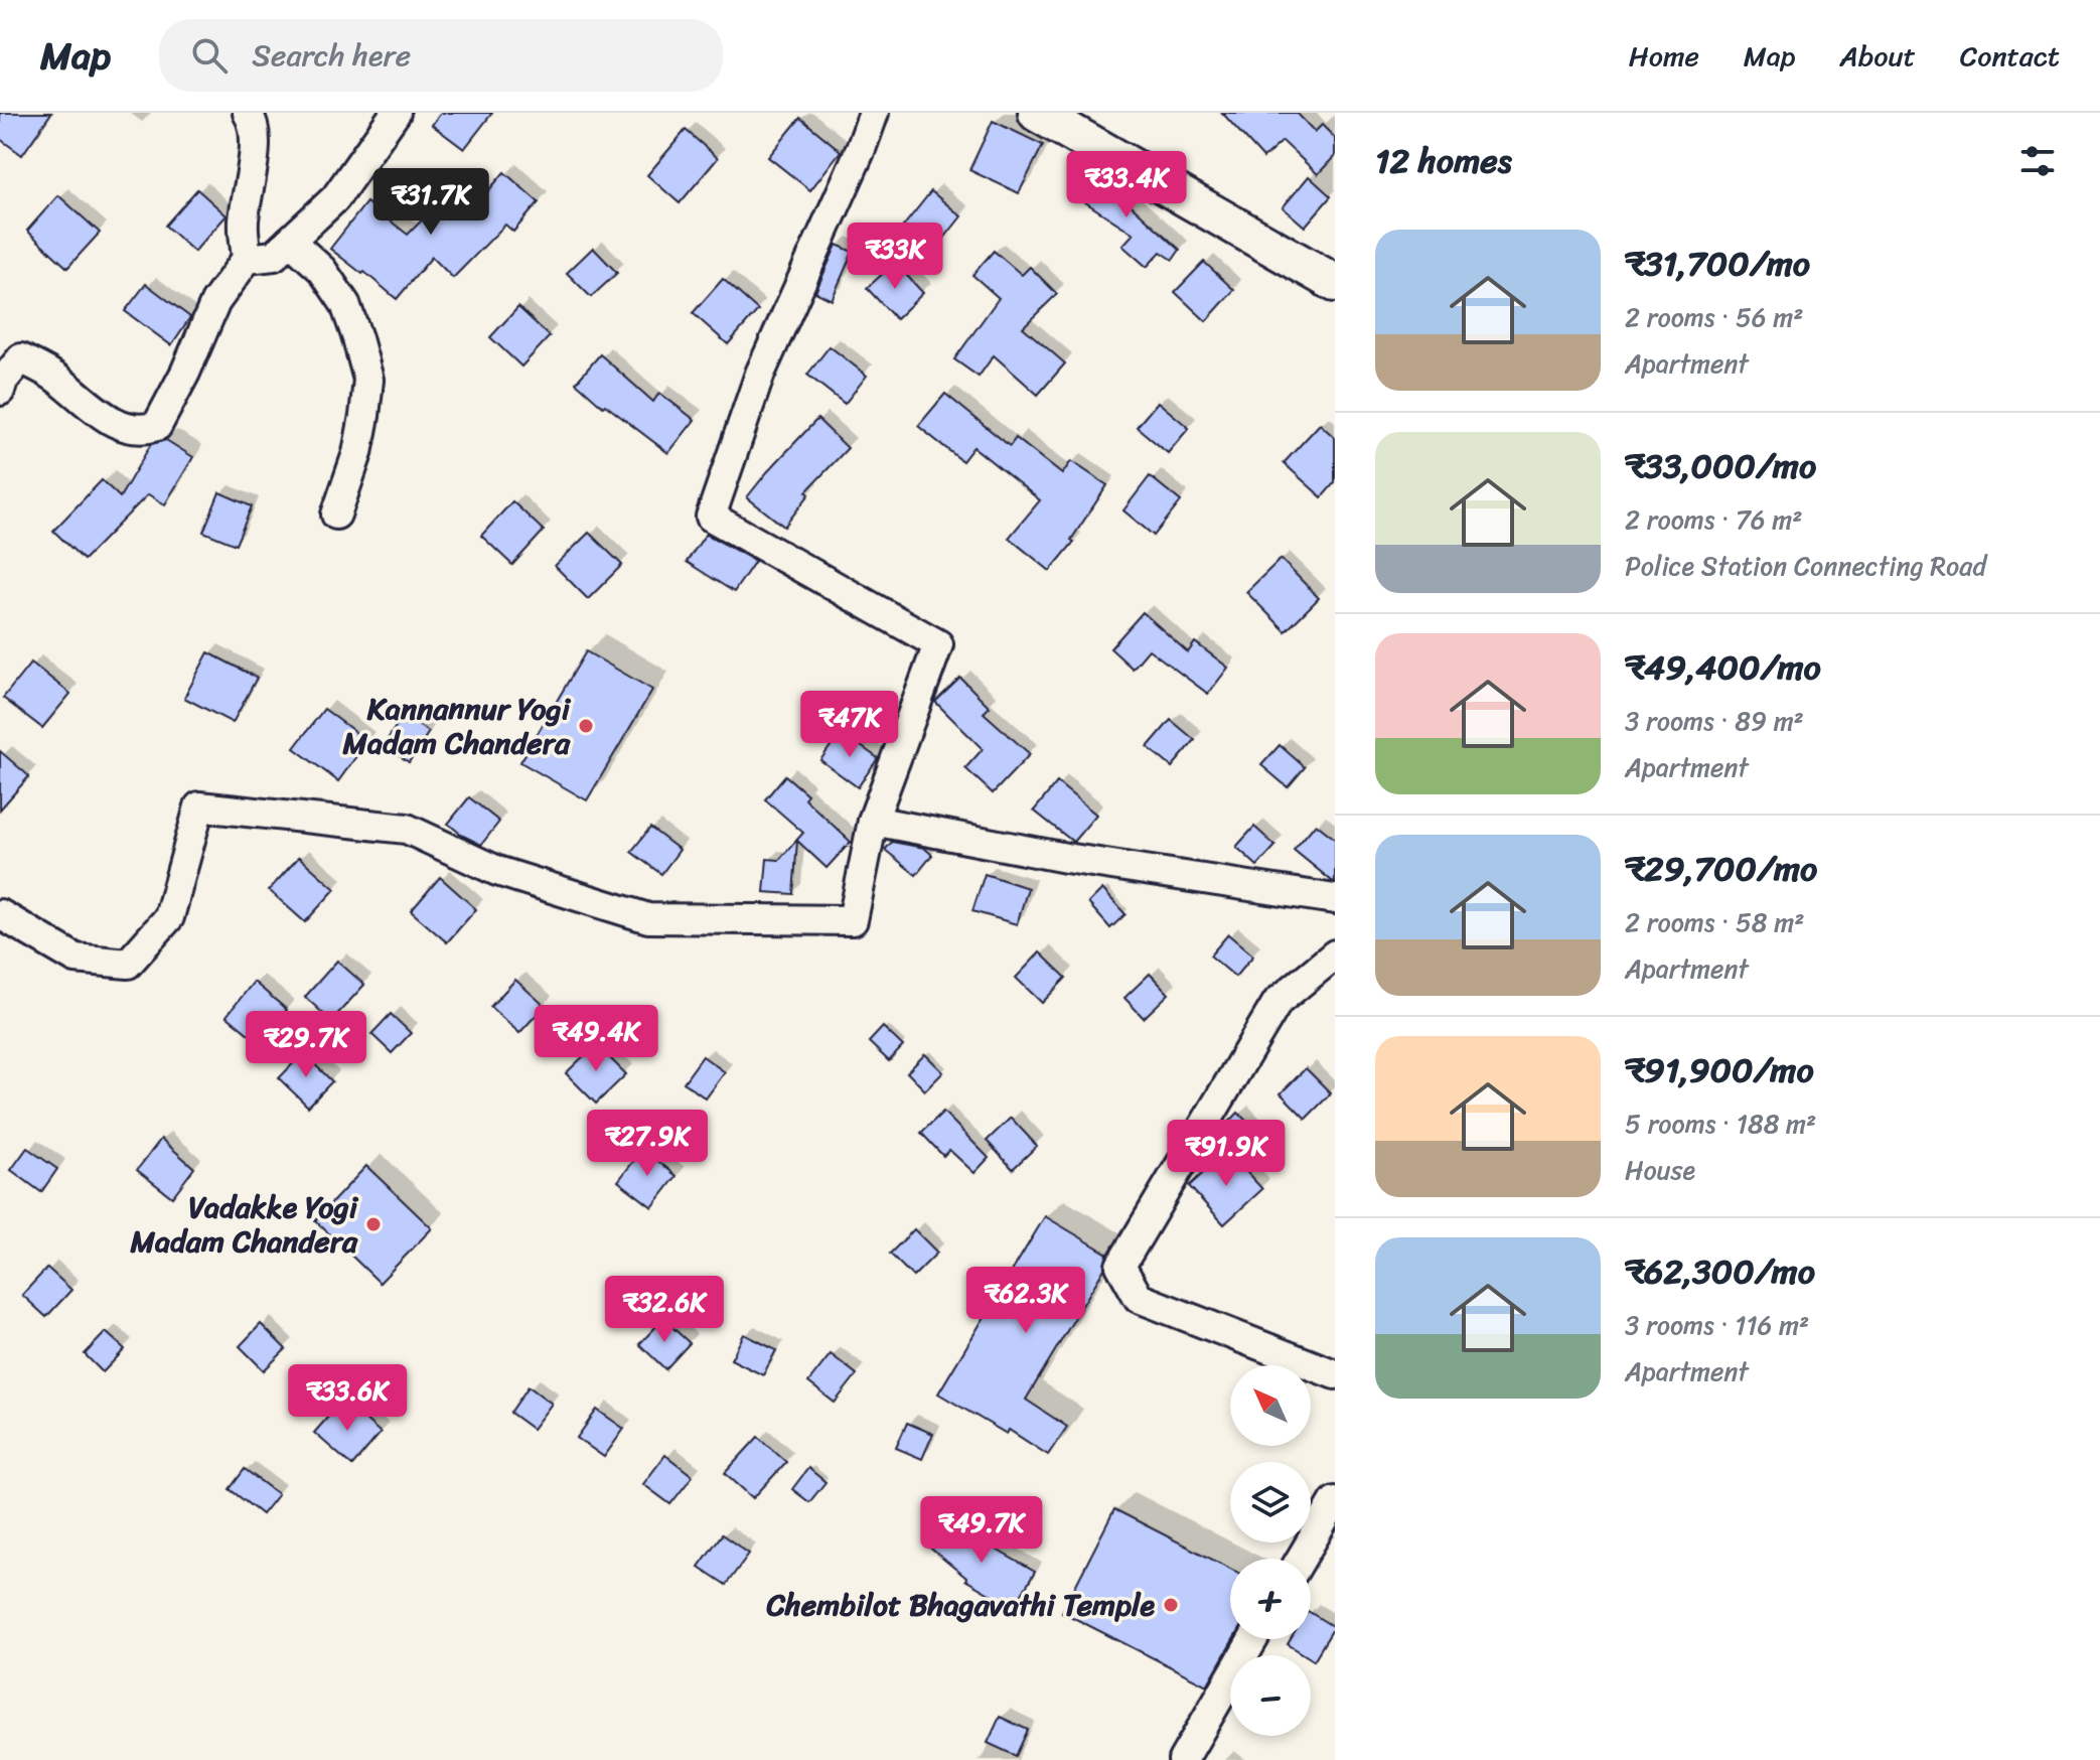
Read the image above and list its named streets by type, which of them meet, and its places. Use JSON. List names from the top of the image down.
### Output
{
  "places": ["Kannannur Yogi Madam Chandera", "Vadakke Yogi Madam Chandera", "Chembilot Bhagavathi Temple"],
  "north": "top left",
  "page": {
    "header": "Map",
    "search": "Search here",
    "nav": [
      "Home",
      "Map",
      "About",
      "Contact"
    ],
    "heading": "12 homes",
    "price": [
      "₹33.4K",
      "₹31.7K",
      "₹33K",
      "₹47K",
      "₹49.4K",
      "₹29.7K",
      "₹27.9K",
      "₹91.9K",
      "₹62.3K",
      "₹32.6K",
      "₹33.6K",
      "₹49.7K"
    ],
    "list": [
      {
        "name": "₹31,700/mo",
        "note": "2 rooms · 56 m² · Apartment"
      },
      {
        "name": "₹33,000/mo",
        "note": "2 rooms · 76 m² · Police Station Connecting Road"
      },
      {
        "name": "₹49,400/mo",
        "note": "3 rooms · 89 m² · Apartment"
      },
      {
        "name": "₹29,700/mo",
        "note": "2 rooms · 58 m² · Apartment"
      },
      {
        "name": "₹91,900/mo",
        "note": "5 rooms · 188 m² · House"
      },
      {
        "name": "₹62,300/mo",
        "note": "3 rooms · 116 m² · Apartment"
      }
    ],
    "map_buttons": ["+", "−"]
  }
}
